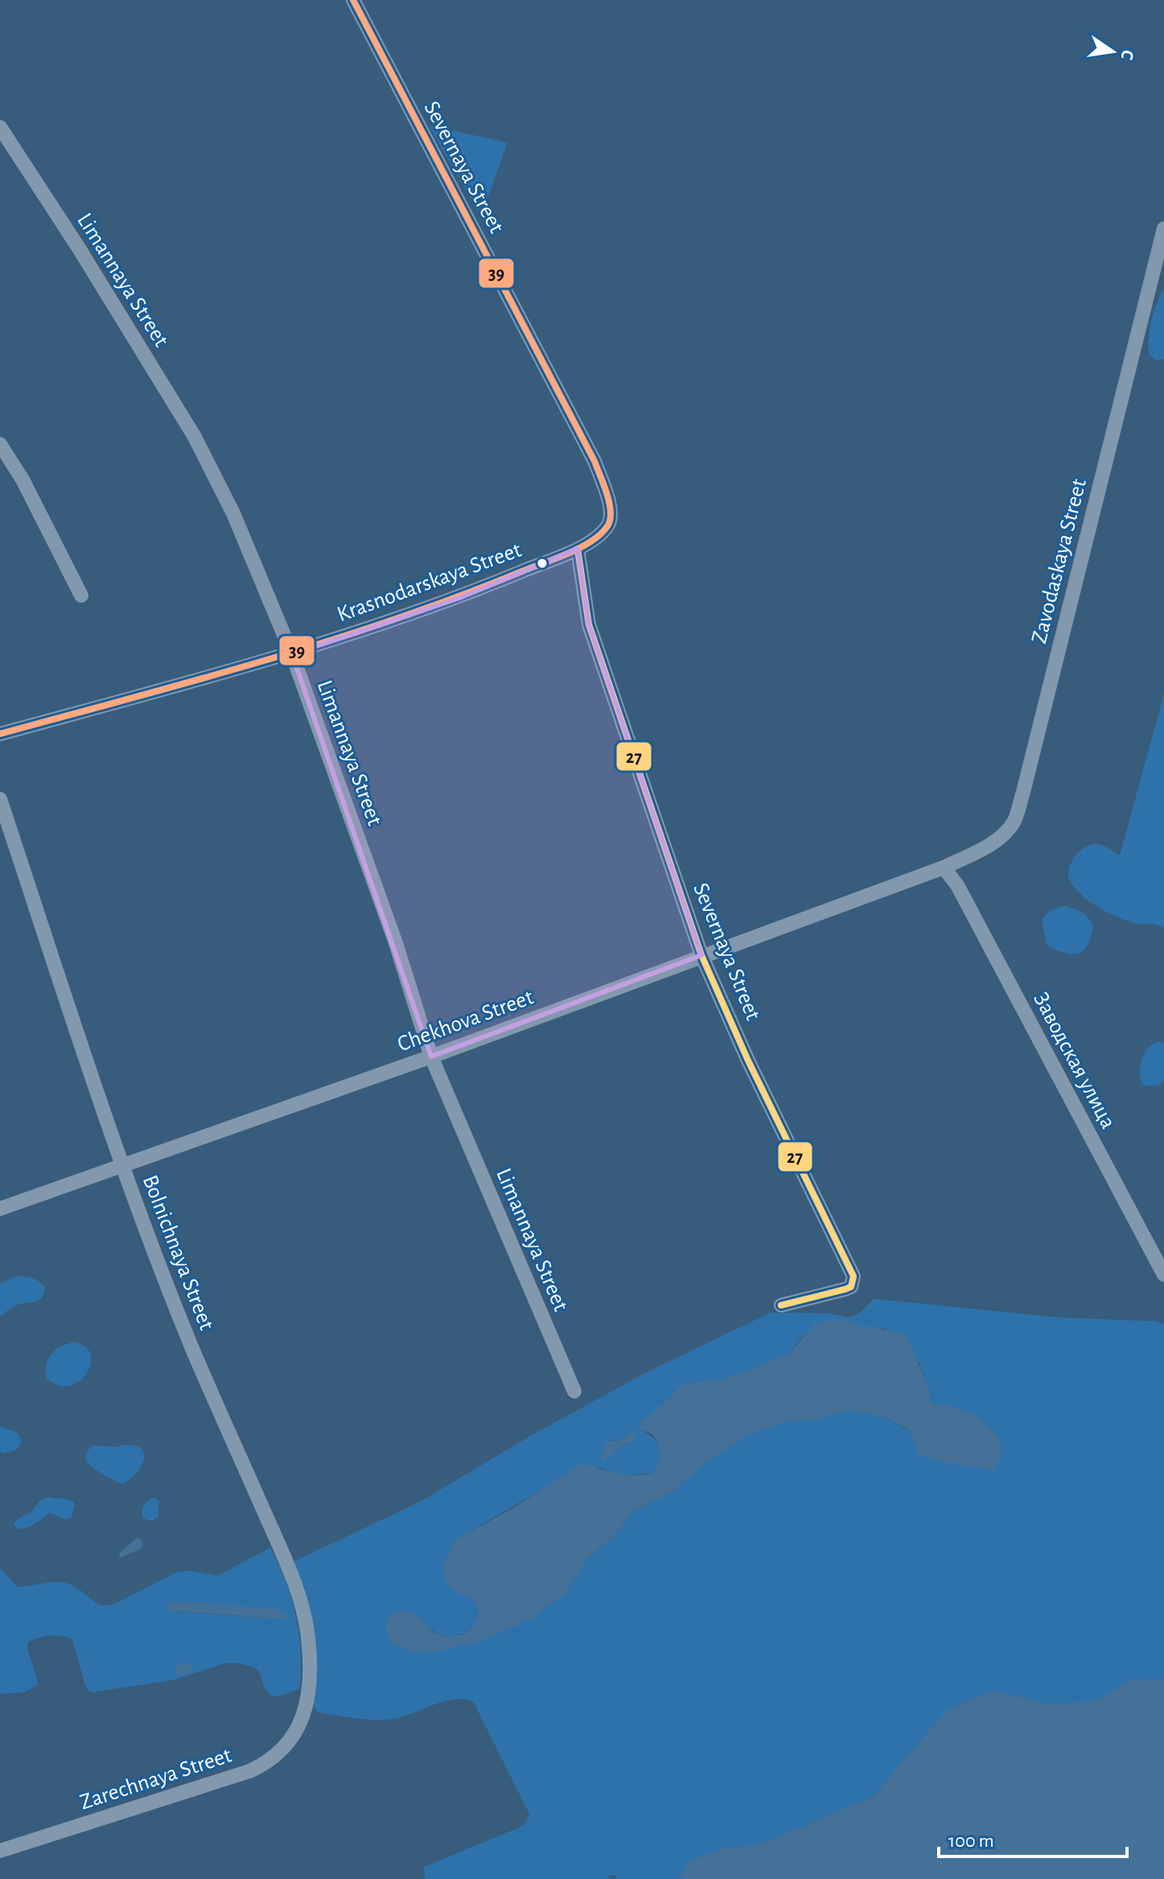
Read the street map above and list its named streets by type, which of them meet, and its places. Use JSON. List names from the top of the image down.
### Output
{
  "streets": {
    "street": [
      "Severnaya Street",
      "Limannaya Street",
      "Zavodaskaya Street",
      "Krasnodarskaya Street",
      "Chekhova Street",
      "Заводская улица",
      "Bolnichnaya Street",
      "Zarechnaya Street"
    ]
  },
  "crossings": [
    ["Severnaya Street", "Krasnodarskaya Street"],
    ["Severnaya Street", "Chekhova Street"],
    ["Limannaya Street", "Krasnodarskaya Street"],
    ["Limannaya Street", "Chekhova Street"],
    ["Zavodaskaya Street", "Chekhova Street"],
    ["Zavodaskaya Street", "Заводская улица"],
    ["Chekhova Street", "Заводская улица"],
    ["Chekhova Street", "Bolnichnaya Street"],
    ["Bolnichnaya Street", "Zarechnaya Street"]
  ],
  "lines": ["transit line 39", "transit line 27"],
  "scale_bar": "100 m",
  "north": "right"
}
